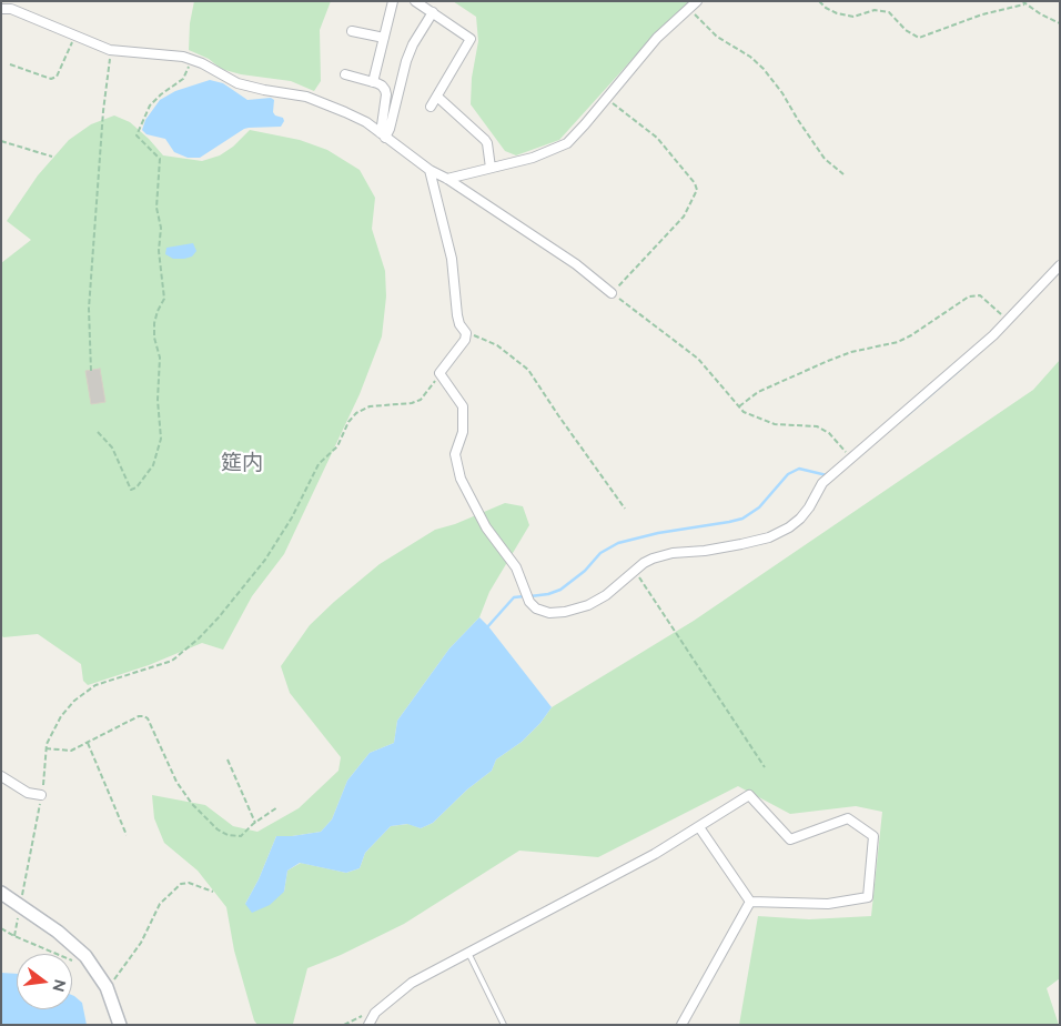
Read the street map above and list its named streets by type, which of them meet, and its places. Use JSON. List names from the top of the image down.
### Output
{
  "districts": ["筵内"],
  "north": "right"
}
